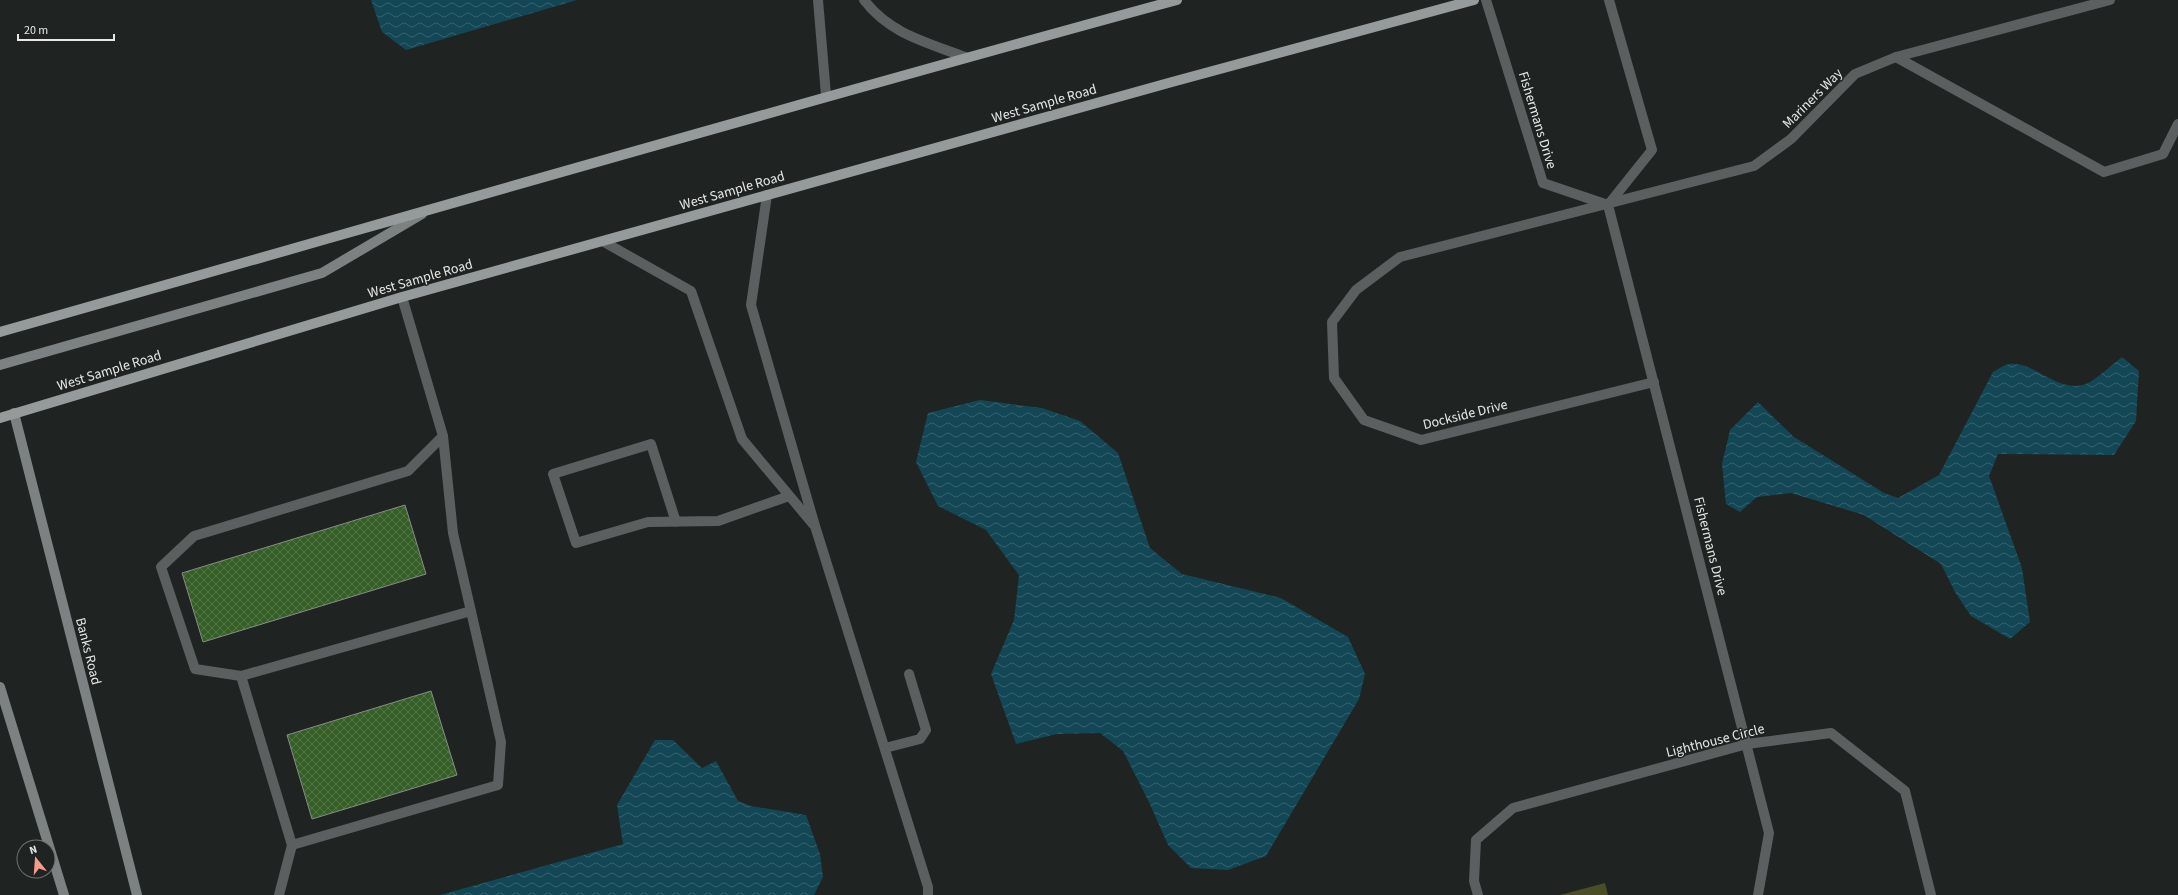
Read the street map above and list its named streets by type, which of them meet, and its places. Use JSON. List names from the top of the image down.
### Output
{
  "streets": {
    "main road": ["West Sample Road"],
    "street": [
      "Mariners Way",
      "Fishermans Drive",
      "Dockside Drive",
      "Banks Road",
      "Lighthouse Circle"
    ]
  },
  "crossings": [
    ["Mariners Way", "Fishermans Drive"],
    ["Mariners Way", "Dockside Drive"],
    ["West Sample Road", "Banks Road"],
    ["Fishermans Drive", "Dockside Drive"],
    ["Fishermans Drive", "Lighthouse Circle"]
  ],
  "scale_bar": "20 m",
  "north": "top"
}
